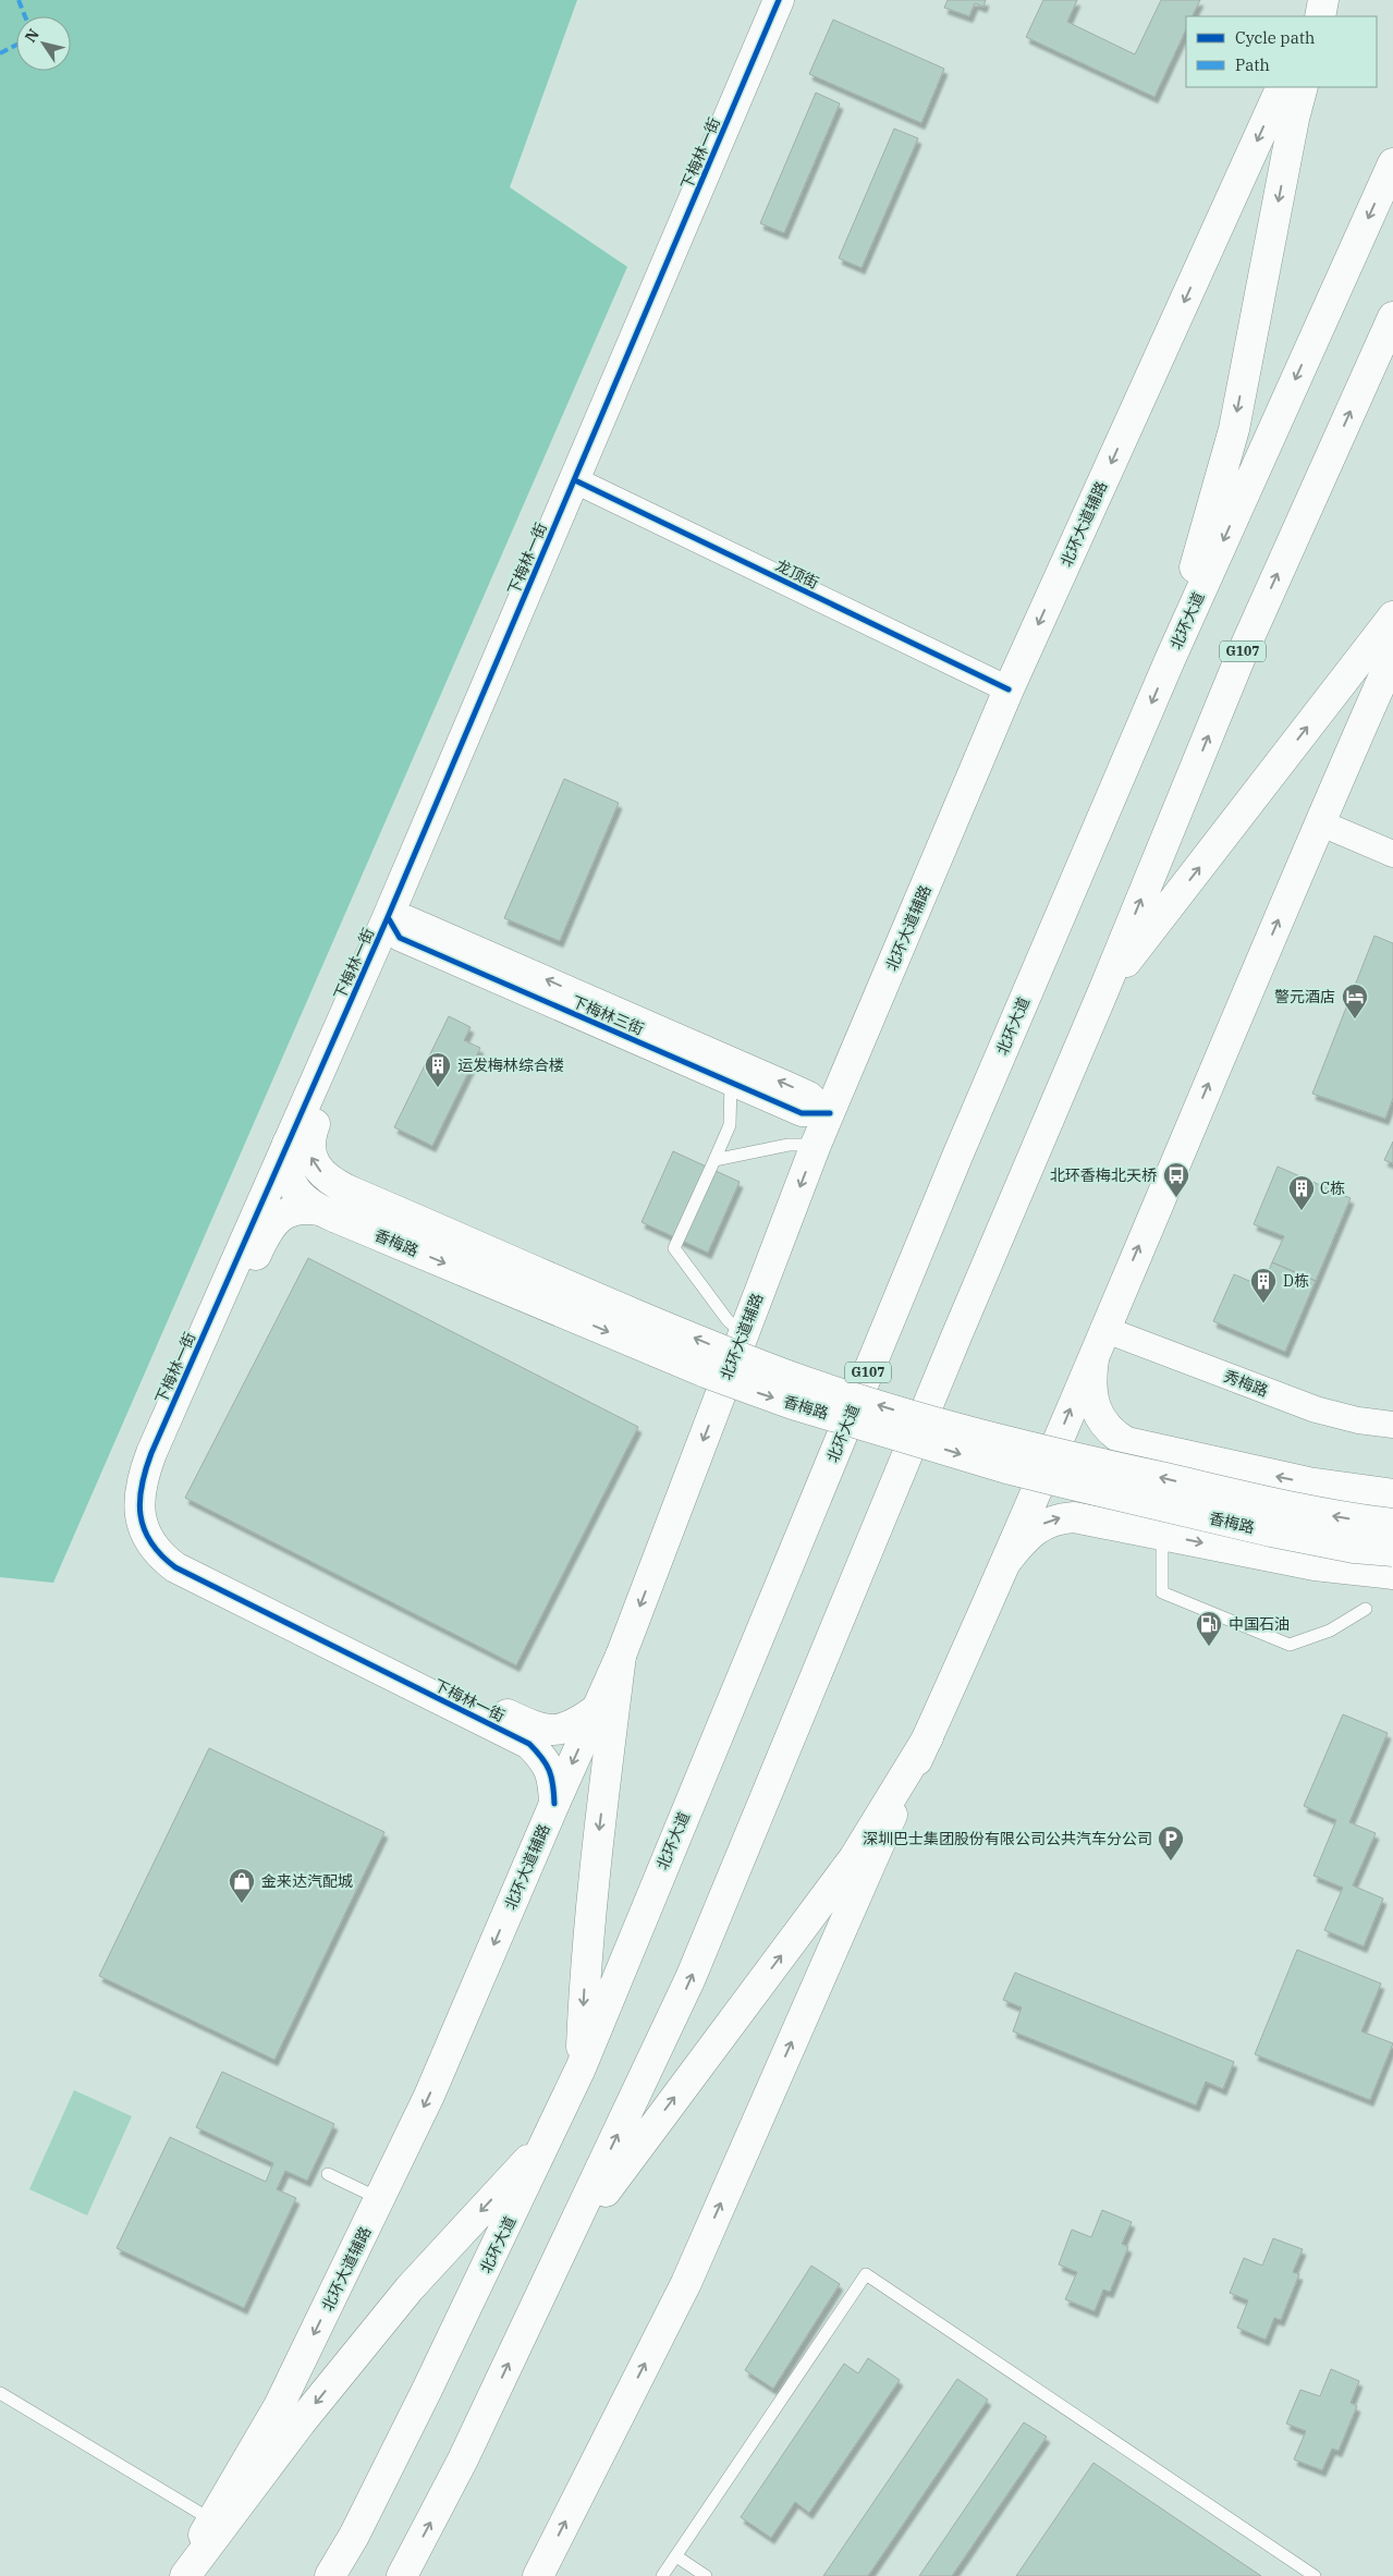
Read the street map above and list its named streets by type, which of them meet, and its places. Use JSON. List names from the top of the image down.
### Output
{
  "streets": {
    "main road": [
      "下梅林一街",
      "北环大道辅路",
      "北环大道",
      "G107",
      "香梅路"
    ],
    "street": ["龙顶街", "下梅林三街", "秀梅路"]
  },
  "crossings": [
    ["下梅林一街", "龙顶街"],
    ["下梅林一街", "下梅林三街"],
    ["下梅林一街", "香梅路"],
    ["北环大道辅路", "龙顶街"],
    ["北环大道辅路", "下梅林三街"]
  ],
  "places": {
    "hotel": ["警元酒店"],
    "building": ["运发梅林综合楼", "C栋", "D栋"],
    "bus stop": ["北环香梅北天桥"],
    "fuel station": ["中国石油"],
    "parking": ["深圳巴士集团股份有限公司公共汽车分公司"],
    "shop": ["金来达汽配城"]
  },
  "legend": ["Cycle path", "Path"],
  "north": "top left"
}
